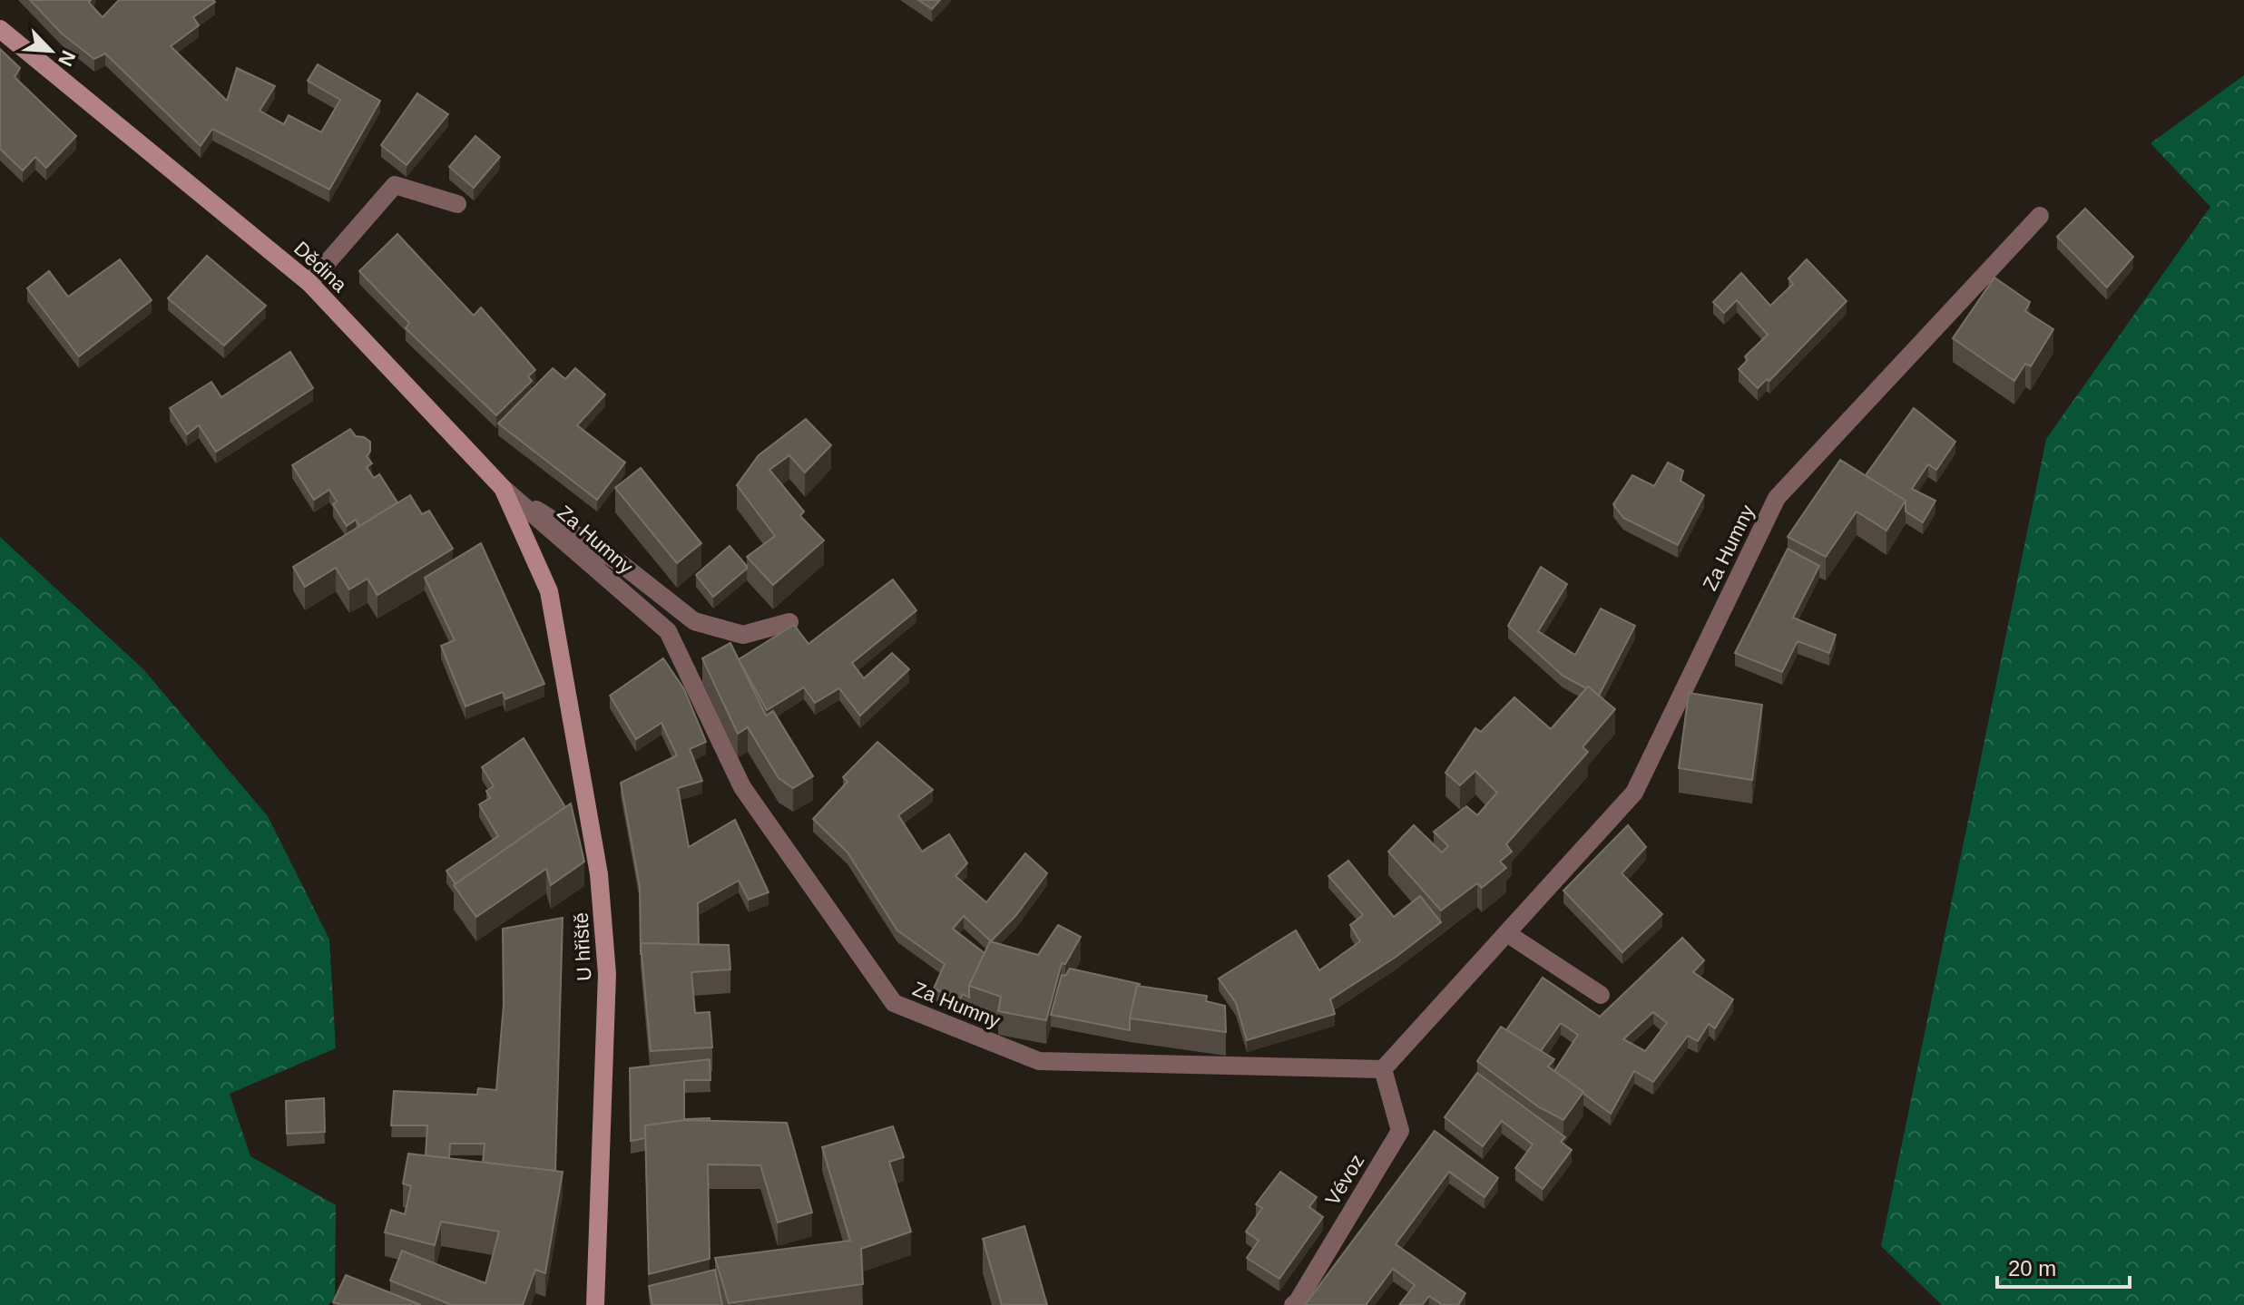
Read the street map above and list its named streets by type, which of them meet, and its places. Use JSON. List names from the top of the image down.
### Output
{
  "streets": {
    "street": [
      "Dědina",
      "Za Humny",
      "U hřiště",
      "Vévoz"
    ]
  },
  "crossings": [
    ["Dědina", "Za Humny"],
    ["Dědina", "U hřiště"],
    ["Za Humny", "Vévoz"]
  ],
  "scale_bar": "20 m",
  "north": "bottom right"
}
